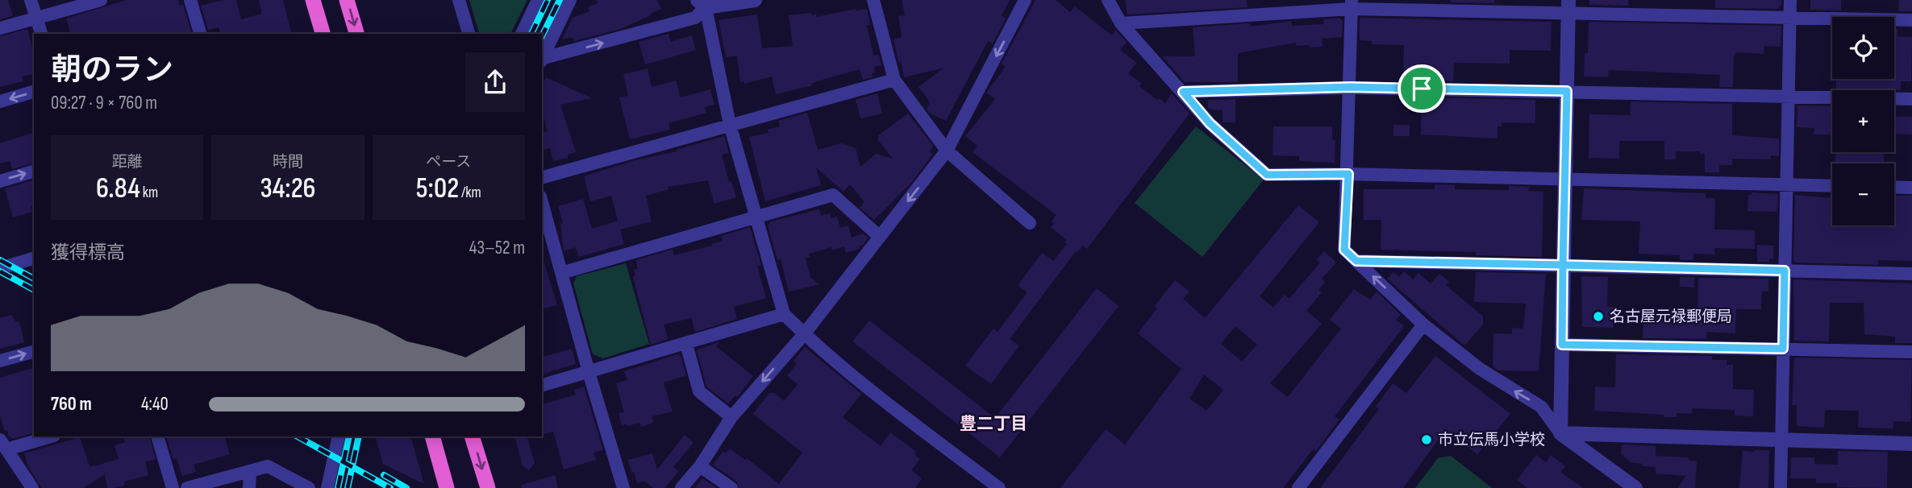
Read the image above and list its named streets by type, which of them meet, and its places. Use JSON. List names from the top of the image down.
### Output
{
  "districts": ["豊二丁目"],
  "places": ["名古屋元禄郵便局", "市立伝馬小学校"],
  "page": {
    "map_buttons": ["+", "−"],
    "heading": ["朝のラン", "09:27 · 9 × 760 m"],
    "stats": [
      ["距離", "6.84 km"],
      ["時間", "34:26"],
      ["ペース", "5:02 /km"]
    ],
    "chart": ["獲得標高", "43–52 m"],
    "list": [
      {
        "name": "760 m",
        "note": "4:40"
      }
    ]
  }
}
